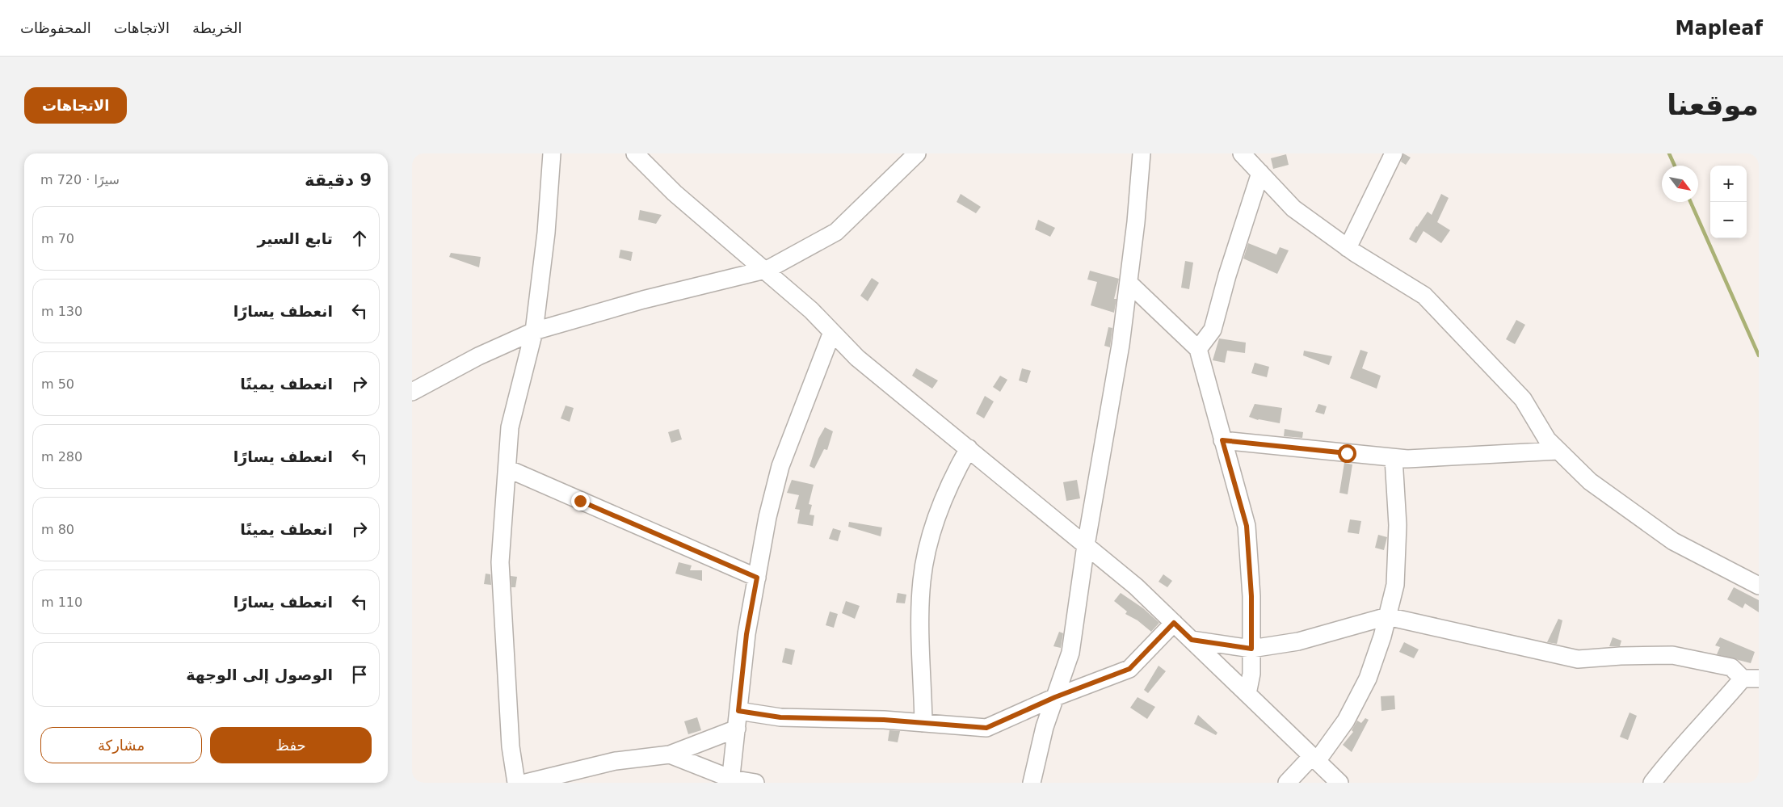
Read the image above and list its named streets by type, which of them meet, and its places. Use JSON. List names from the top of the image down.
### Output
{
  "north": "bottom right",
  "page": {
    "header": "Mapleaf",
    "nav": ["الخريطة", "الاتجاهات", "المحفوظات"],
    "buttons": [
      "الاتجاهات",
      ["حفظ", "مشاركة"]
    ],
    "title": "موقعنا",
    "heading": ["9 دقيقة", "سيرًا · 720 m"],
    "map_buttons": ["+", "−"],
    "list": [
      ["تابع السير", "70 m"],
      ["انعطف يسارًا", "130 m"],
      ["انعطف يمينًا", "50 m"],
      ["انعطف يسارًا", "280 m"],
      ["انعطف يمينًا", "80 m"],
      ["انعطف يسارًا", "110 m"],
      "الوصول إلى الوجهة"
    ]
  }
}
